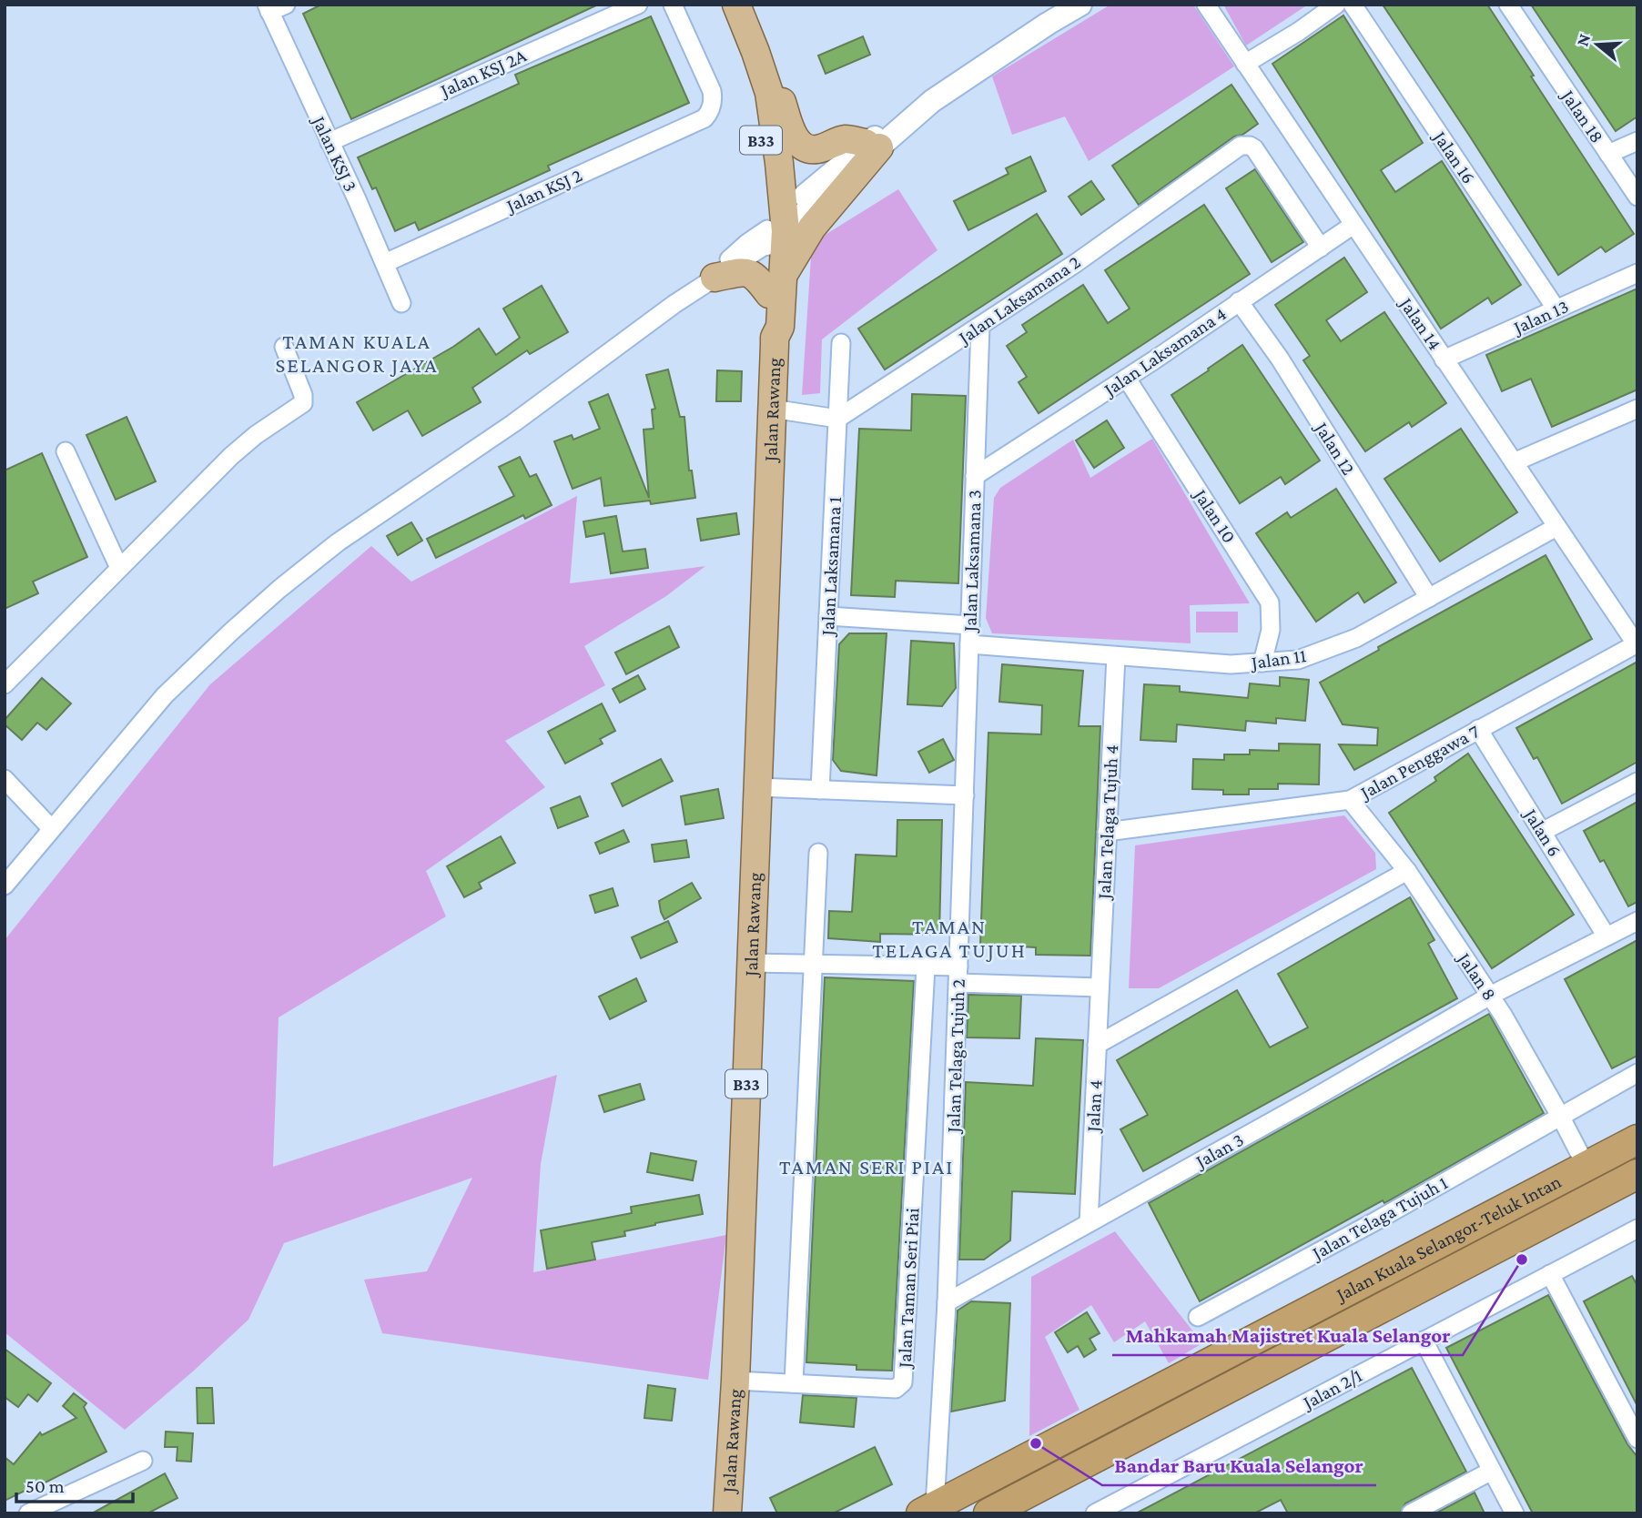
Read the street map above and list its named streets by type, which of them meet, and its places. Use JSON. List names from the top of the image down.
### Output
{
  "streets": {
    "highway": ["Jalan Kuala Selangor-Teluk Intan"],
    "main road": ["B33", "Jalan Rawang"],
    "street": [
      "Jalan KSJ 2A",
      "Jalan 18",
      "Jalan KSJ 3",
      "Jalan 16",
      "Jalan KSJ 2",
      "Jalan Laksamana 2",
      "Jalan 13",
      "Jalan 14",
      "Jalan Laksamana 4",
      "Jalan 12",
      "Jalan 10",
      "Jalan Laksamana 3",
      "Jalan Laksamana 1",
      "Jalan 11",
      "Jalan Penggawa 7",
      "Jalan Telaga Tujuh 4",
      "Jalan 6",
      "Jalan 8",
      "Jalan Telaga Tujuh 2",
      "Jalan 4",
      "Jalan 3",
      "Jalan Telaga Tujuh 1",
      "Jalan Taman Seri Piai",
      "Jalan 2/1"
    ]
  },
  "crossings": [
    ["Jalan KSJ 2A", "Jalan KSJ 3"],
    ["Jalan KSJ 3", "Jalan KSJ 2"],
    ["Jalan 16", "Jalan 13"],
    ["Jalan Laksamana 2", "Jalan Laksamana 4"],
    ["Jalan Laksamana 2", "Jalan Laksamana 3"],
    ["Jalan Laksamana 2", "Jalan Laksamana 1"],
    ["Jalan 13", "Jalan 14"],
    ["Jalan 14", "Jalan Laksamana 4"],
    ["Jalan 14", "Jalan 11"],
    ["Jalan 14", "Jalan Penggawa 7"],
    ["Jalan Laksamana 4", "Jalan 12"],
    ["Jalan Laksamana 4", "Jalan 10"],
    ["Jalan Laksamana 4", "Jalan Laksamana 3"],
    ["Jalan Rawang", "Jalan Taman Seri Piai"],
    ["Jalan 12", "Jalan 11"],
    ["Jalan 10", "Jalan 11"],
    ["Jalan Laksamana 3", "Jalan 11"],
    ["Jalan Laksamana 3", "Jalan Telaga Tujuh 2"],
    ["Jalan 11", "Jalan Telaga Tujuh 4"],
    ["Jalan Penggawa 7", "Jalan Telaga Tujuh 4"],
    ["Jalan Penggawa 7", "Jalan 6"],
    ["Jalan Penggawa 7", "Jalan 8"],
    ["Jalan Telaga Tujuh 4", "Jalan 4"],
    ["Jalan 6", "Jalan 3"],
    ["Jalan 8", "Jalan 3"],
    ["Jalan 8", "Jalan Telaga Tujuh 1"],
    ["Jalan 8", "Jalan Kuala Selangor-Teluk Intan"],
    ["Jalan Telaga Tujuh 2", "Jalan 3"],
    ["Jalan Telaga Tujuh 2", "Jalan Kuala Selangor-Teluk Intan"],
    ["Jalan 4", "Jalan 3"]
  ],
  "districts": ["TAMAN KUALA SELANGOR JAYA", "TAMAN TELAGA TUJUH", "TAMAN SERI PIAI"],
  "places": ["Mahkamah Majistret Kuala Selangor", "Bandar Baru Kuala Selangor"],
  "scale_bar": "50 m",
  "north": "left"
}
